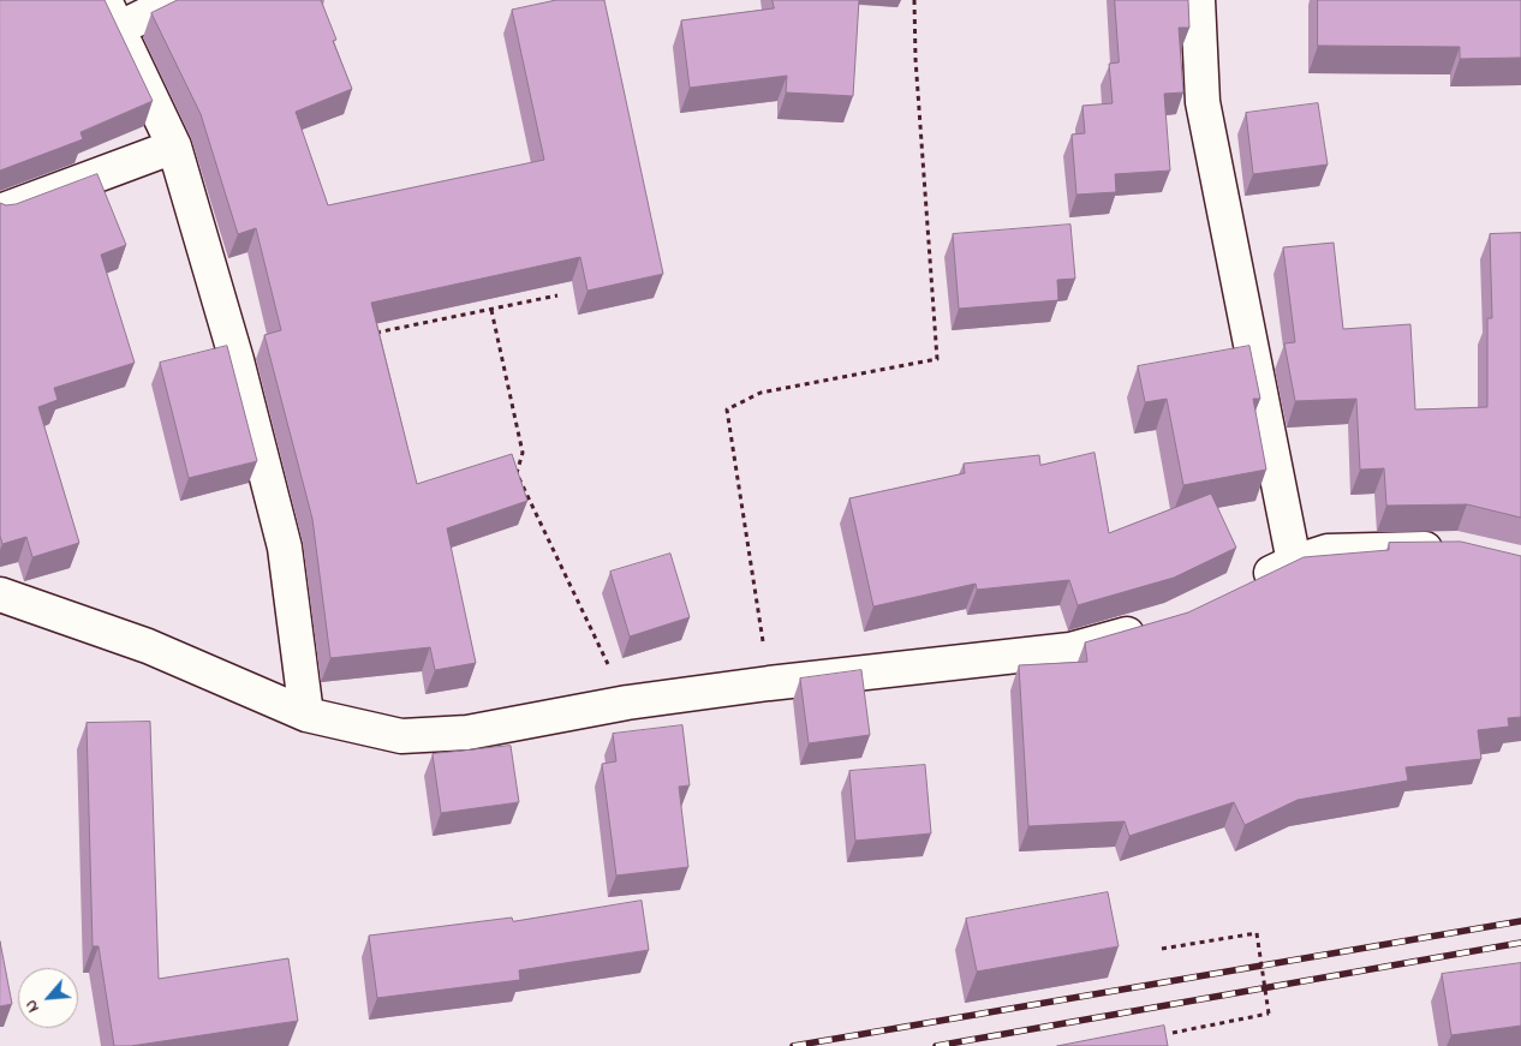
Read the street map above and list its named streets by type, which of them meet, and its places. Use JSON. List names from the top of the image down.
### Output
{
  "north": "bottom left"
}
